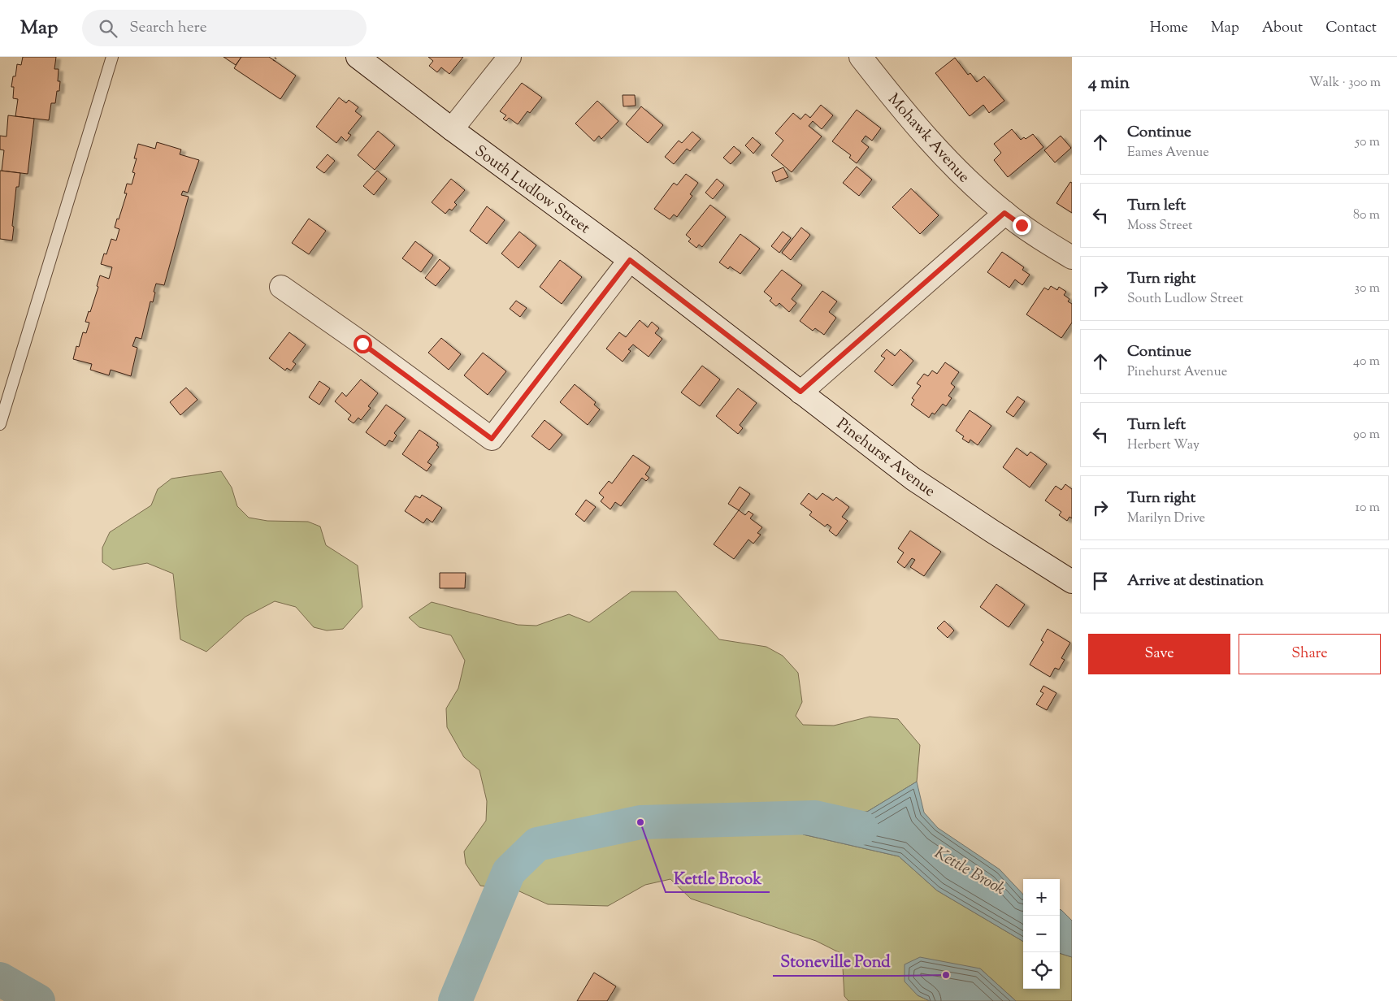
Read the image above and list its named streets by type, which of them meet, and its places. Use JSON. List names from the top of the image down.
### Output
{
  "streets": {
    "street": ["Mohawk Avenue", "South Ludlow Street", "Pinehurst Avenue"]
  },
  "crossings": [
    ["South Ludlow Street", "Pinehurst Avenue"]
  ],
  "water": ["Kettle Brook"],
  "places": ["Kettle Brook", "Stoneville Pond"],
  "page": {
    "header": "Map",
    "search": "Search here",
    "nav": [
      "Home",
      "Map",
      "About",
      "Contact"
    ],
    "heading": ["4 min", "Walk · 300 m"],
    "list": [
      ["Continue", "Eames Avenue", "50 m"],
      ["Turn left", "Moss Street", "80 m"],
      ["Turn right", "South Ludlow Street", "30 m"],
      ["Continue", "Pinehurst Avenue", "40 m"],
      ["Turn left", "Herbert Way", "90 m"],
      ["Turn right", "Marilyn Drive", "10 m"],
      "Arrive at destination"
    ],
    "buttons": ["Save", "Share"],
    "map_buttons": ["+", "−"]
  }
}
